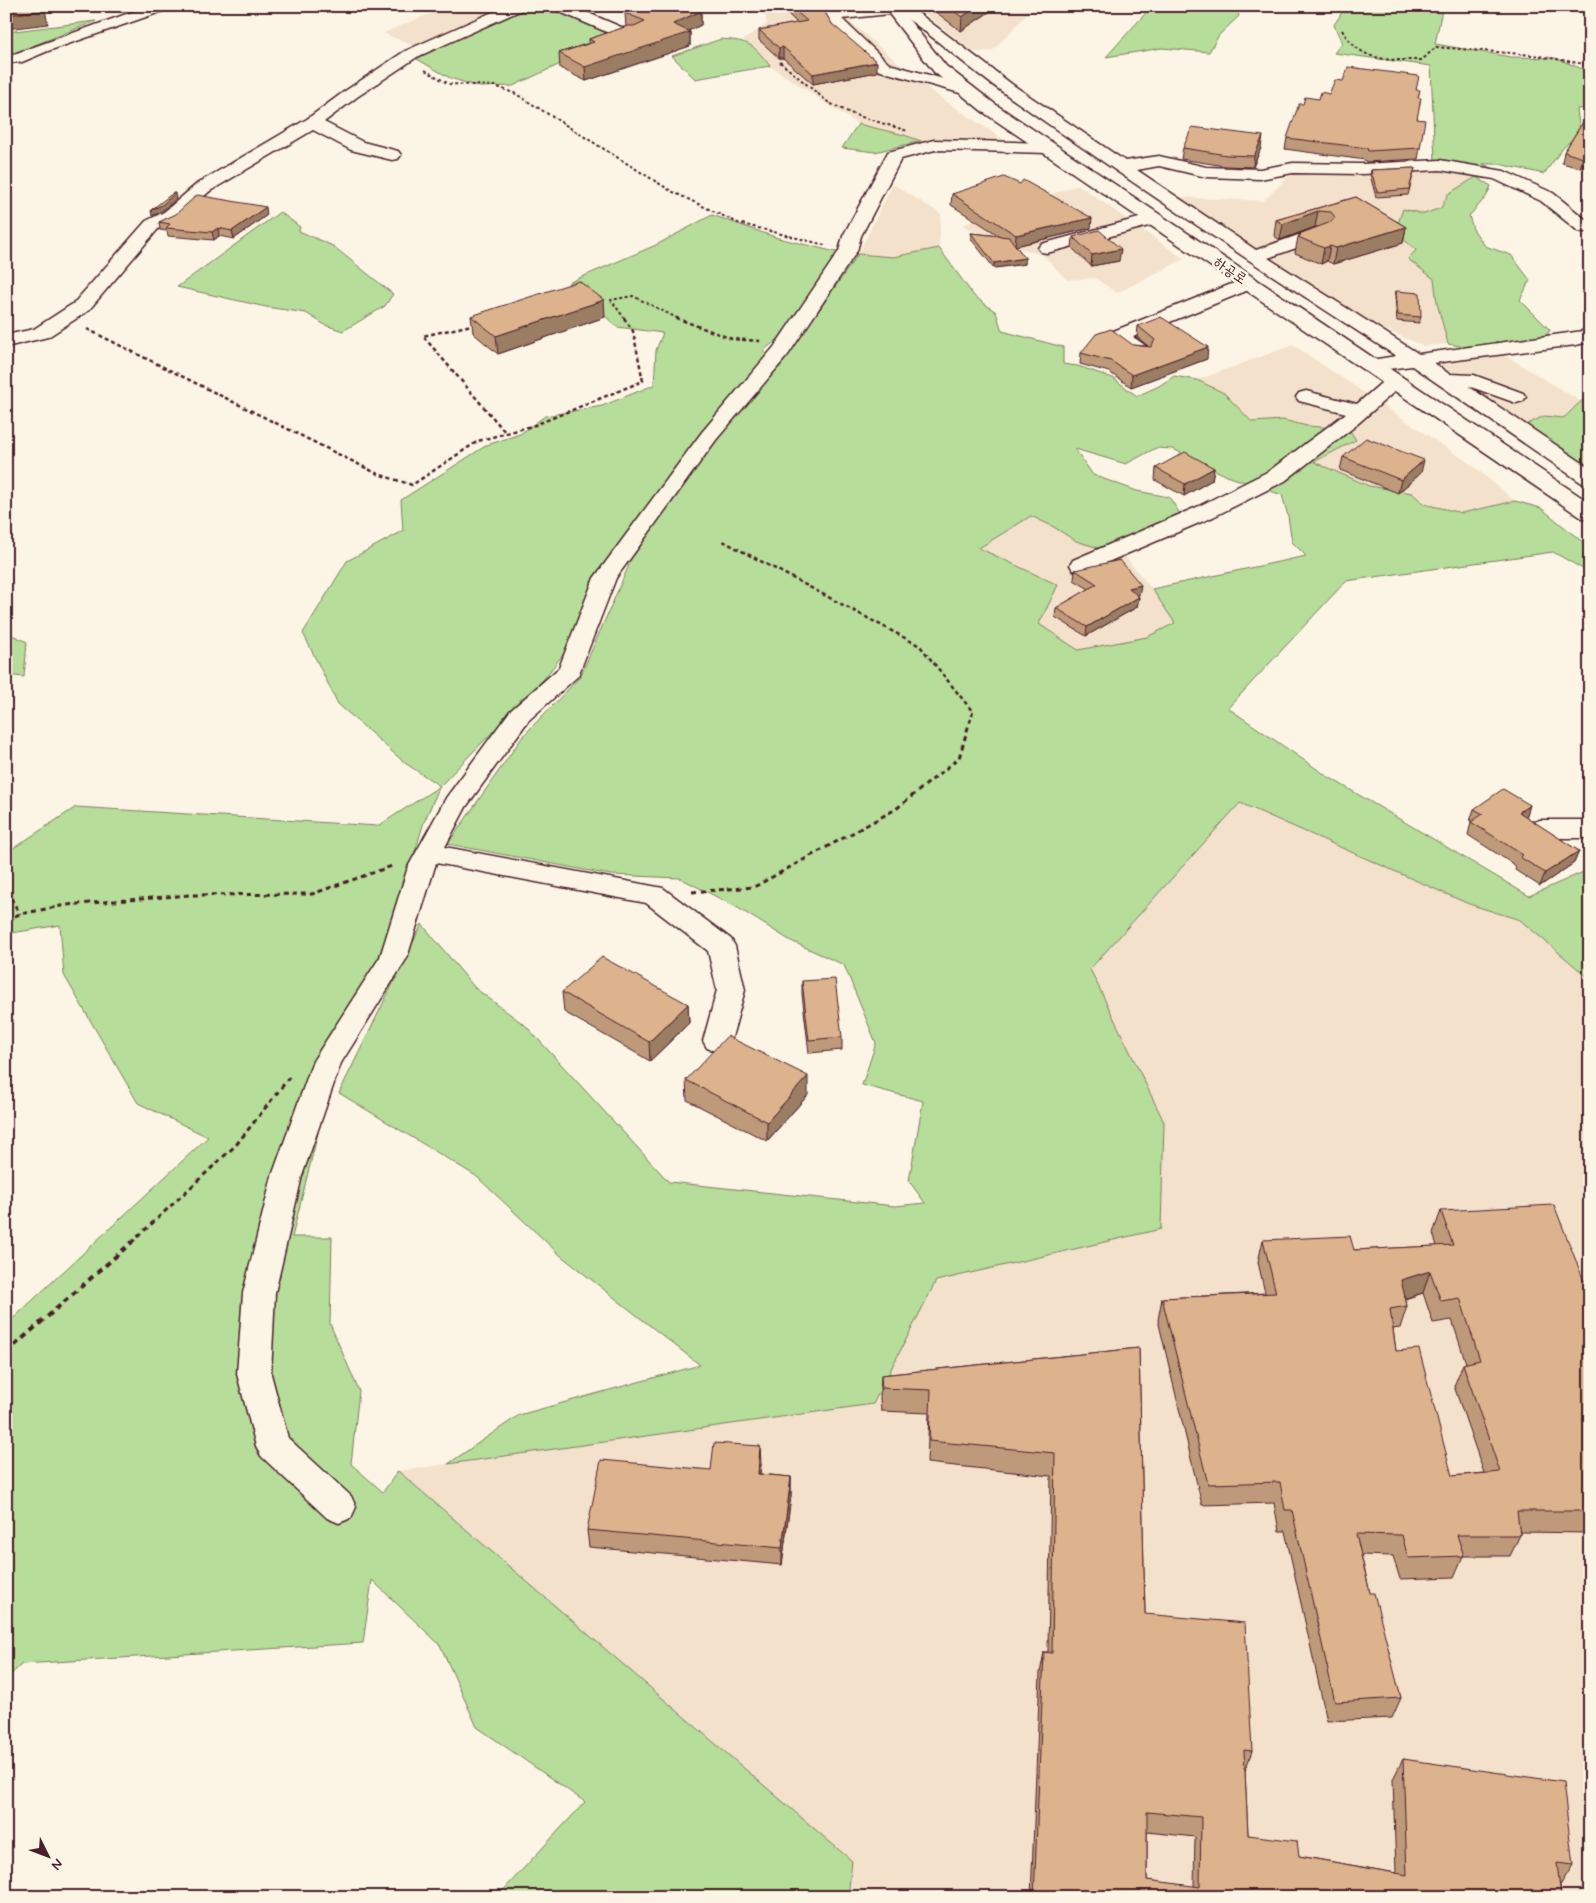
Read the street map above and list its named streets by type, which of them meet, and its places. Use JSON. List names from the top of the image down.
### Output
{
  "streets": {
    "street": ["하공로"]
  },
  "north": "bottom right"
}
